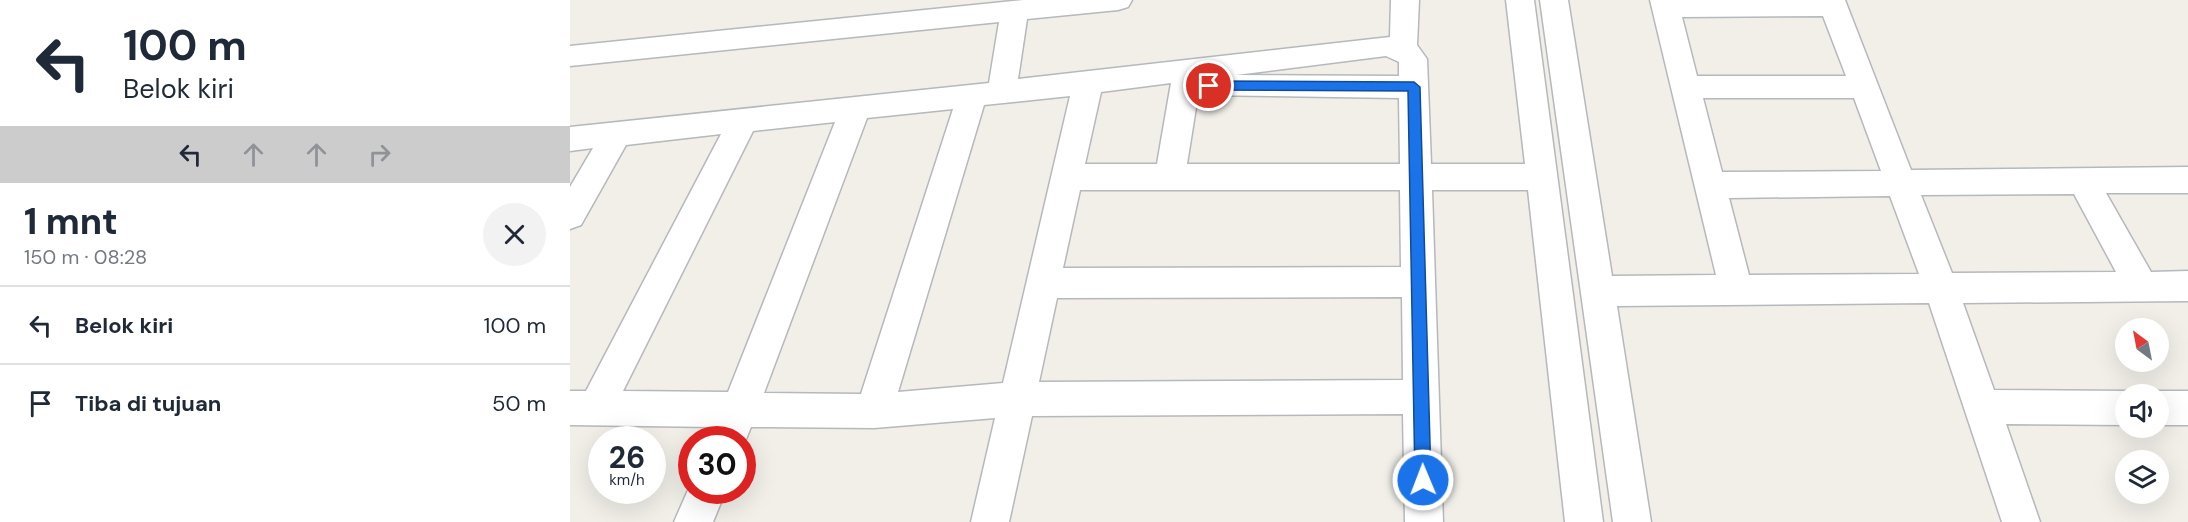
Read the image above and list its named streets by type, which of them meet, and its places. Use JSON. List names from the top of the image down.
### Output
{
  "north": "top left",
  "page": {
    "turn": ["100 m", "Belok kiri"],
    "heading": ["1 mnt", "150 m · 08:28"],
    "list": [
      {
        "name": "Belok kiri",
        "value": "100 m"
      },
      {
        "name": "Tiba di tujuan",
        "value": "50 m"
      }
    ],
    "speed": "26 km/h",
    "limit": "30"
  }
}
